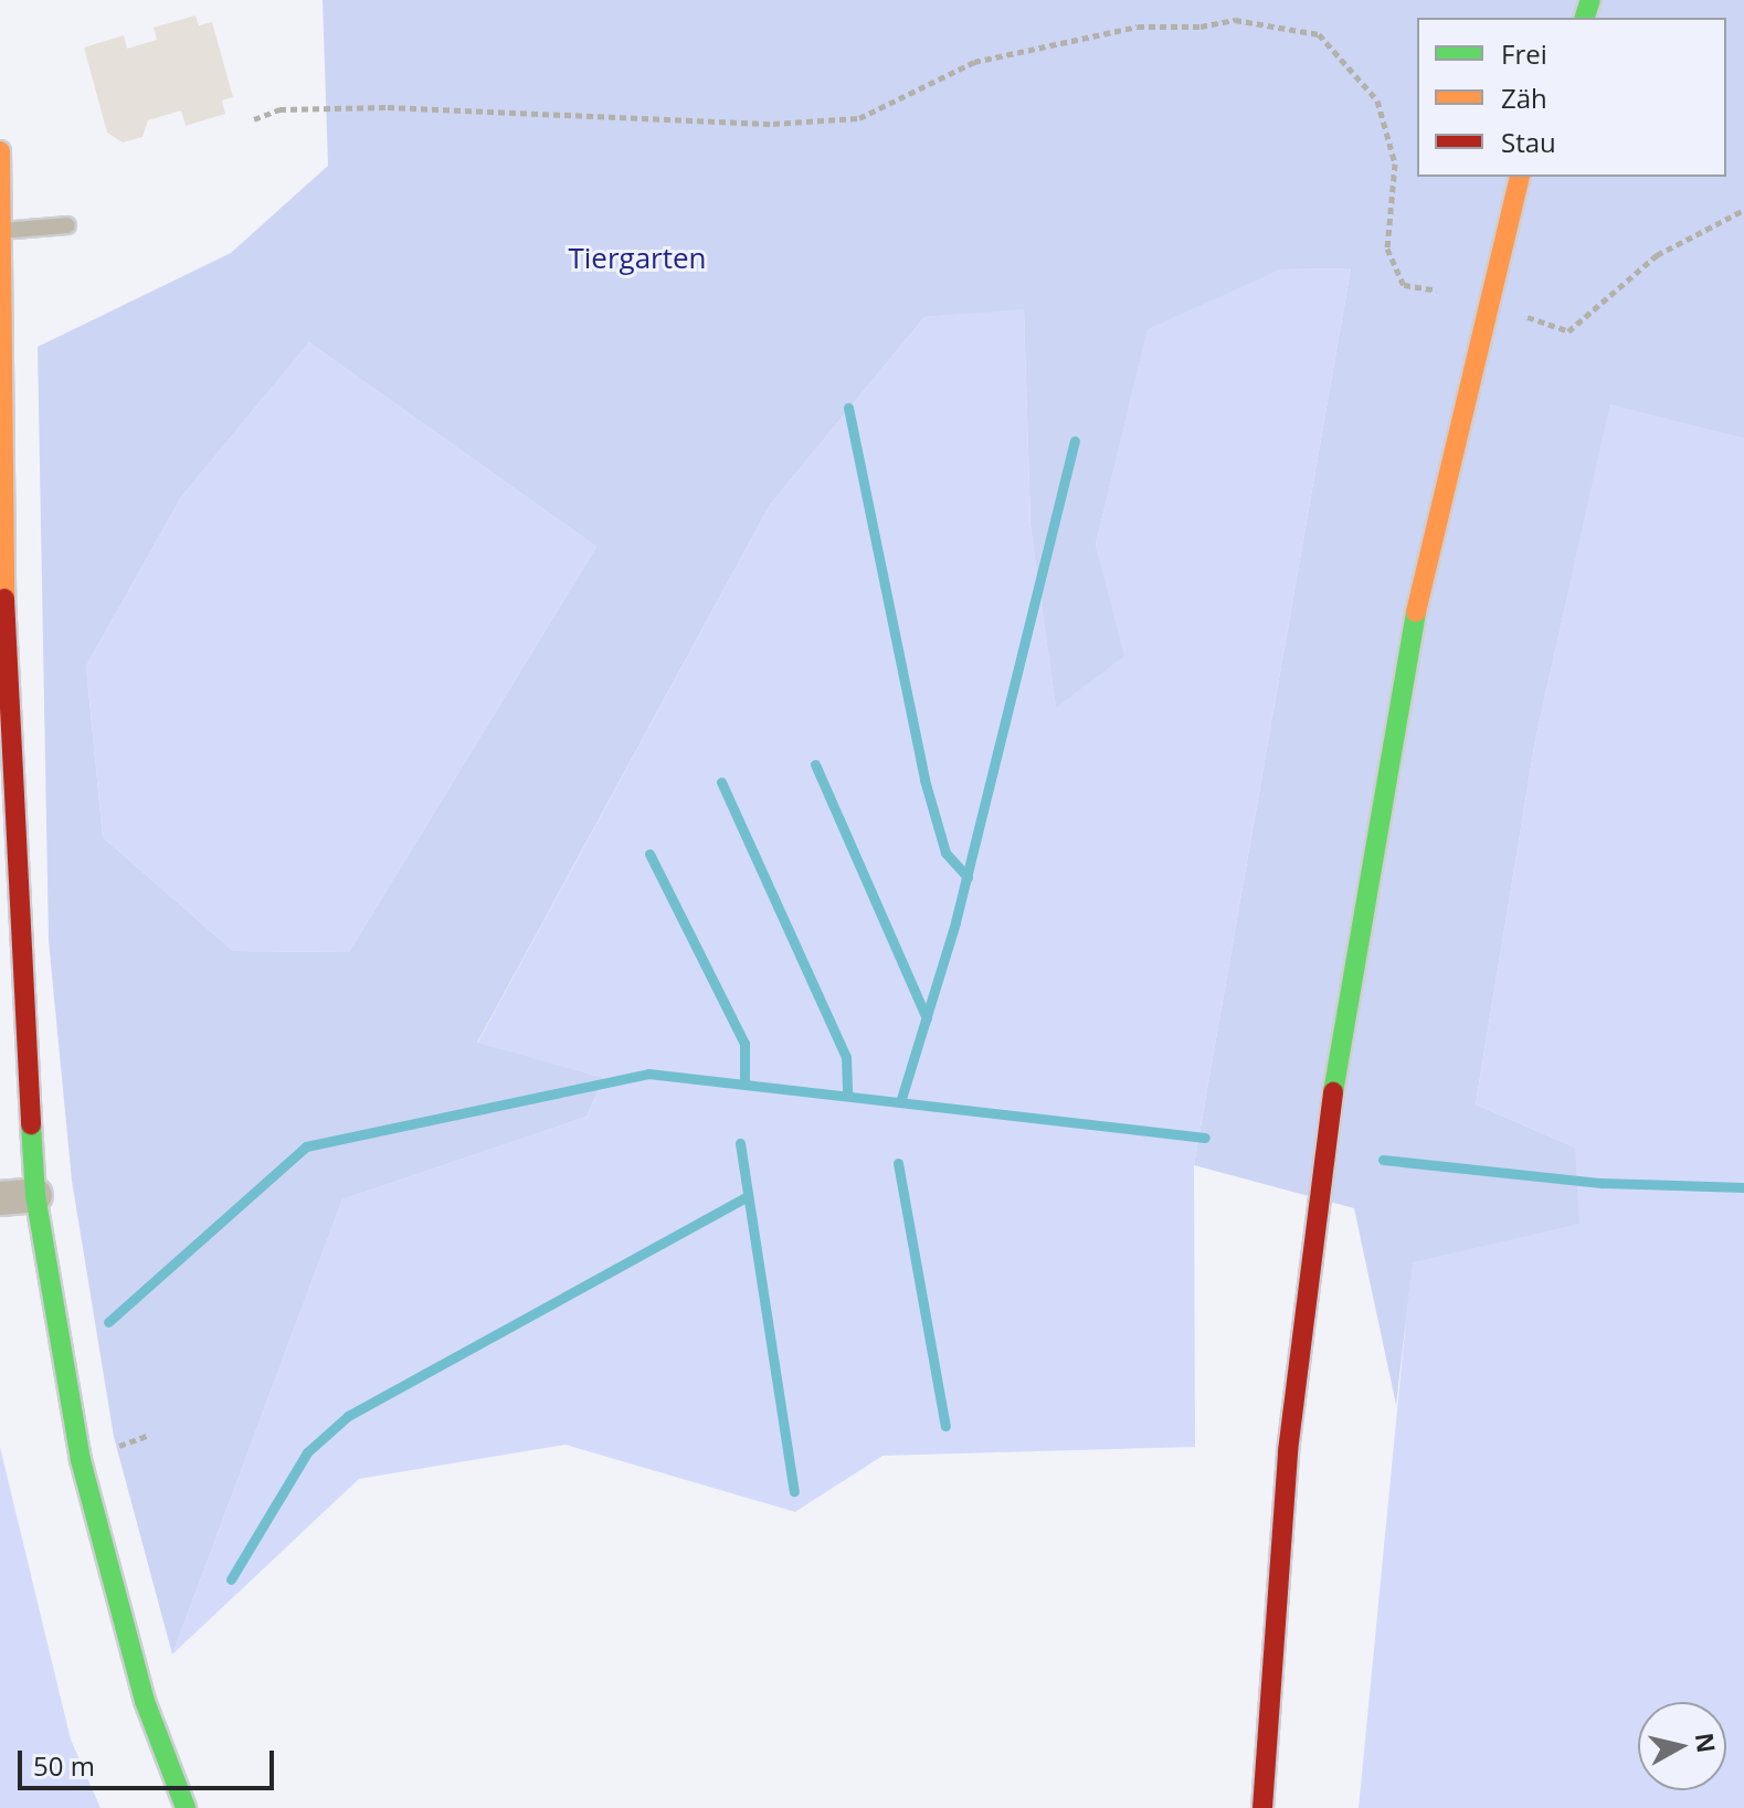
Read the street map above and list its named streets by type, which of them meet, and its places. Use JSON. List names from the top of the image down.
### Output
{
  "parks": ["Tiergarten"],
  "legend": ["Frei", "Zäh", "Stau"],
  "scale_bar": "50 m",
  "north": "right"
}
